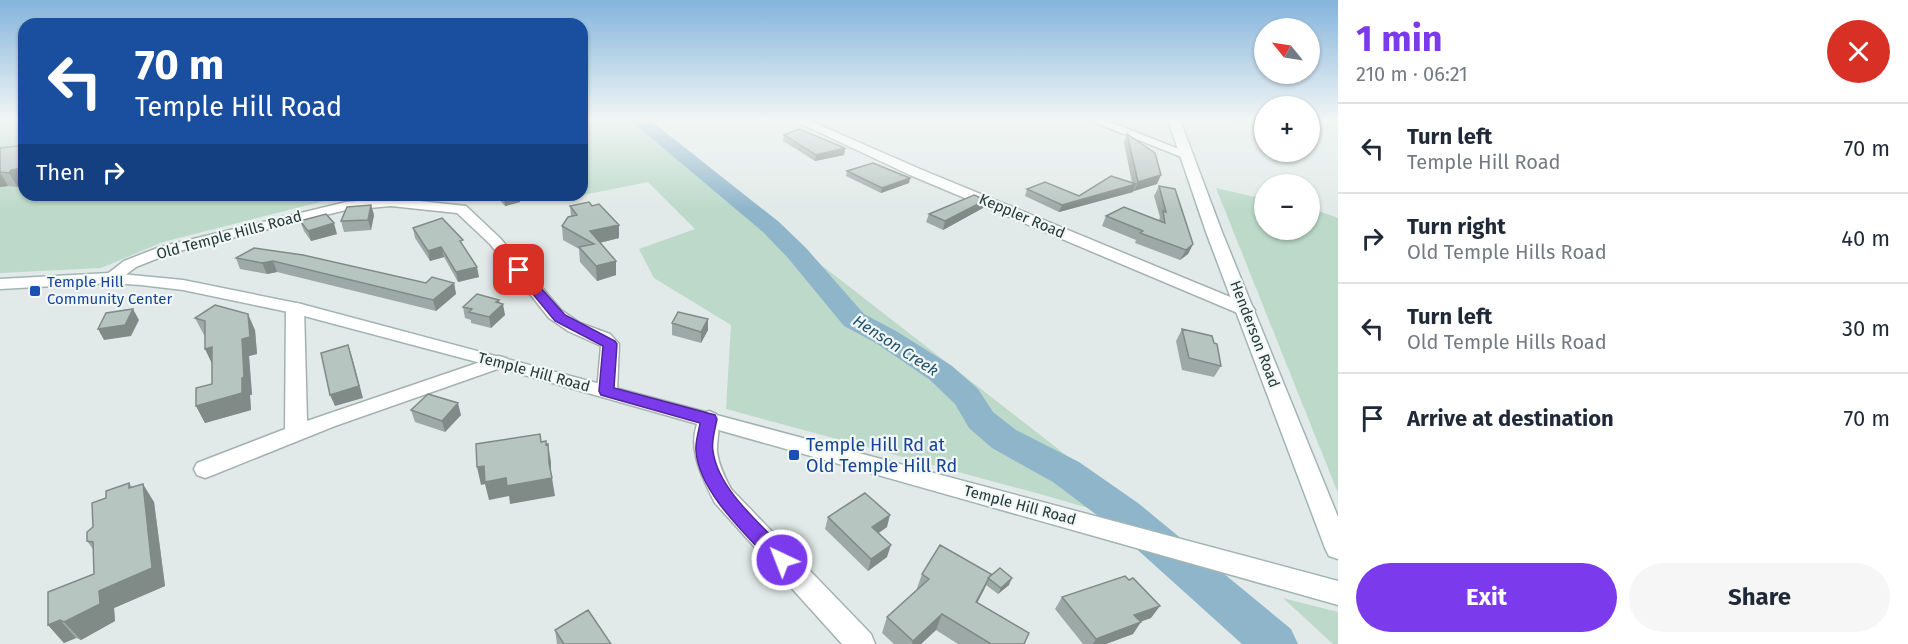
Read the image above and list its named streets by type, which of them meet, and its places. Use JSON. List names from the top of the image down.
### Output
{
  "streets": {
    "street": [
      "Keppler Road",
      "Old Temple Hills Road",
      "Henderson Road",
      "Temple Hill Road"
    ]
  },
  "crossings": [
    ["Keppler Road", "Henderson Road"],
    ["Old Temple Hills Road", "Temple Hill Road"]
  ],
  "water": ["Henson Creek"],
  "places": {
    "transit": ["Temple Hill Community Center", "Temple Hill Rd at Old Temple Hill Rd"]
  },
  "north": "top left",
  "page": {
    "heading": ["1 min", "210 m · 06:21"],
    "map_buttons": ["+", "−"],
    "turn": ["70 m", "Temple Hill Road"],
    "list": [
      {
        "name": "Turn left",
        "note": "Temple Hill Road",
        "value": "70 m"
      },
      {
        "name": "Turn right",
        "note": "Old Temple Hills Road",
        "value": "40 m"
      },
      {
        "name": "Turn left",
        "note": "Old Temple Hills Road",
        "value": "30 m"
      },
      {
        "name": "Arrive at destination",
        "value": "70 m"
      }
    ],
    "then": "Then",
    "buttons": ["Exit", "Share"]
  }
}
